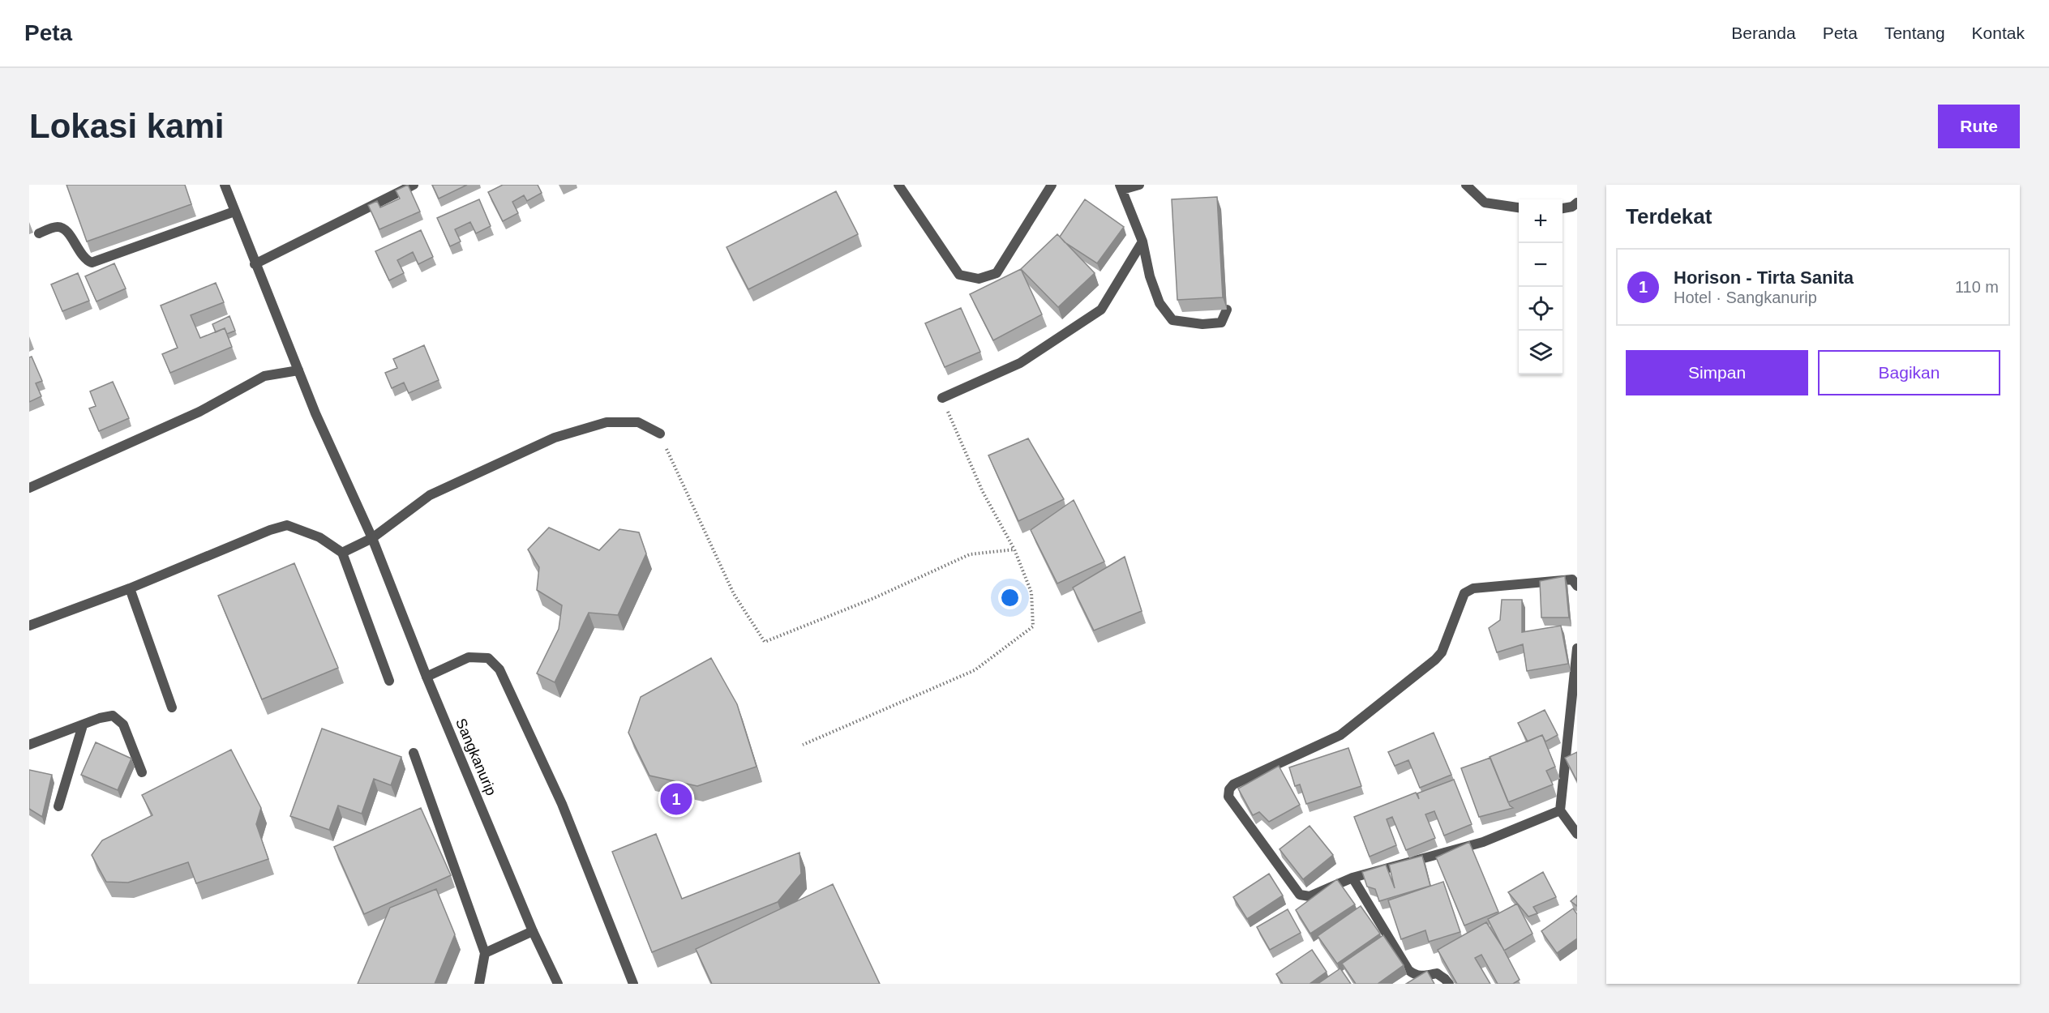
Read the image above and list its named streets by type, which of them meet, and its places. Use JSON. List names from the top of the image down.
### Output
{
  "streets": {
    "street": ["Sangkanurip"]
  },
  "page": {
    "header": "Peta",
    "nav": [
      "Beranda",
      "Peta",
      "Tentang",
      "Kontak"
    ],
    "buttons": [
      "Rute",
      ["Simpan", "Bagikan"]
    ],
    "title": "Lokasi kami",
    "heading": "Terdekat",
    "map_buttons": ["+", "−"],
    "list": [
      {
        "mark": "1",
        "name": "Horison - Tirta Sanita",
        "note": "Hotel · Sangkanurip",
        "value": "110 m"
      }
    ],
    "pins": "1"
  }
}
